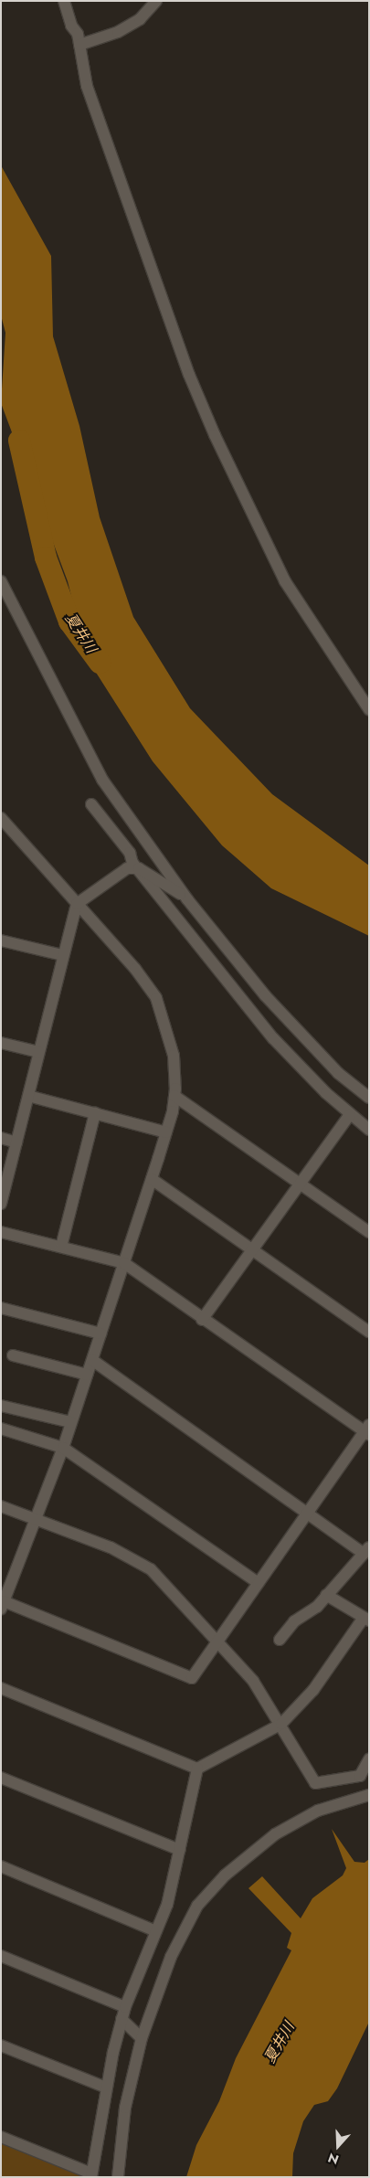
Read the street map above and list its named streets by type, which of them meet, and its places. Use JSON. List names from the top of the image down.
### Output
{
  "water": ["夏井川"],
  "north": "bottom"
}
